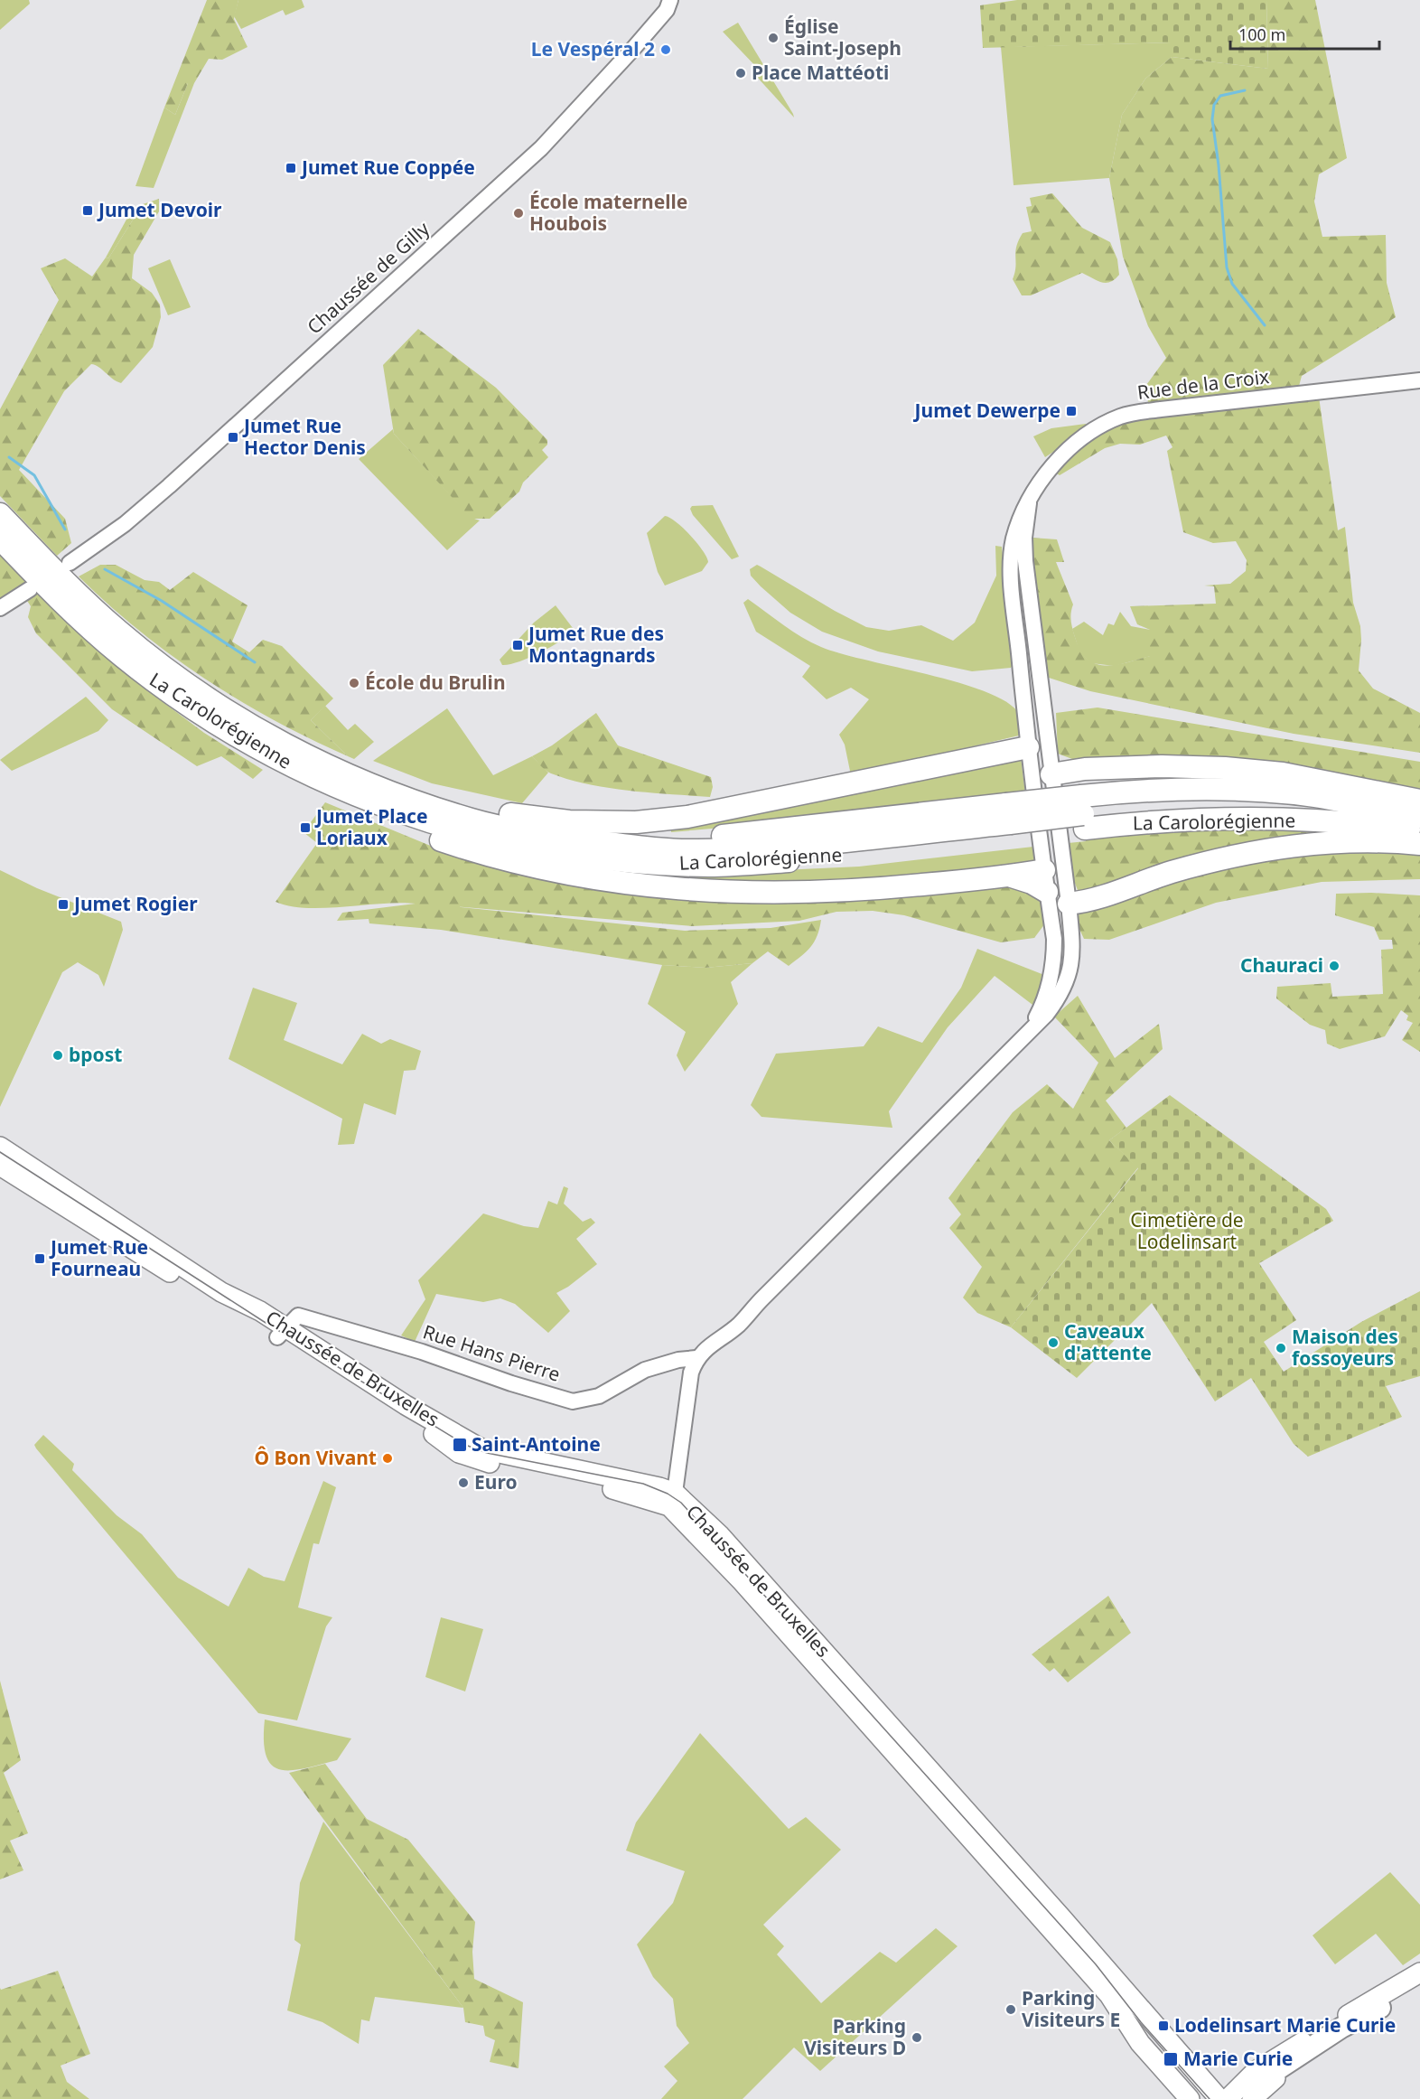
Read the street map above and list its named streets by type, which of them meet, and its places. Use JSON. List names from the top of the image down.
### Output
{
  "streets": {
    "highway": ["La Carolorégienne"],
    "main road": ["Chaussée de Bruxelles"],
    "street": ["Chaussée de Gilly", "Rue de la Croix", "Rue Hans Pierre"]
  },
  "crossings": [
    ["Rue Hans Pierre", "Chaussée de Bruxelles"]
  ],
  "parks": ["Cimetière de Lodelinsart"],
  "places": {
    "other": [
      "Église Saint-Joseph",
      "Le Vespéral 2",
      "Place Mattéoti",
      "École maternelle Houbois",
      "École du Brulin",
      "Chauraci",
      "bpost",
      "Caveaux d'attente",
      "Maison des fossoyeurs",
      "Ô Bon Vivant",
      "Euro",
      "Parking Visiteurs E",
      "Parking Visiteurs D"
    ],
    "transit": [
      "Jumet Rue Coppée",
      "Jumet Devoir",
      "Jumet Dewerpe",
      "Jumet Rue Hector Denis",
      "Jumet Rue des Montagnards",
      "Jumet Place Loriaux",
      "Jumet Rogier",
      "Jumet Rue Fourneau",
      "Saint-Antoine",
      "Lodelinsart Marie Curie",
      "Marie Curie"
    ]
  },
  "scale_bar": "100 m"
}
